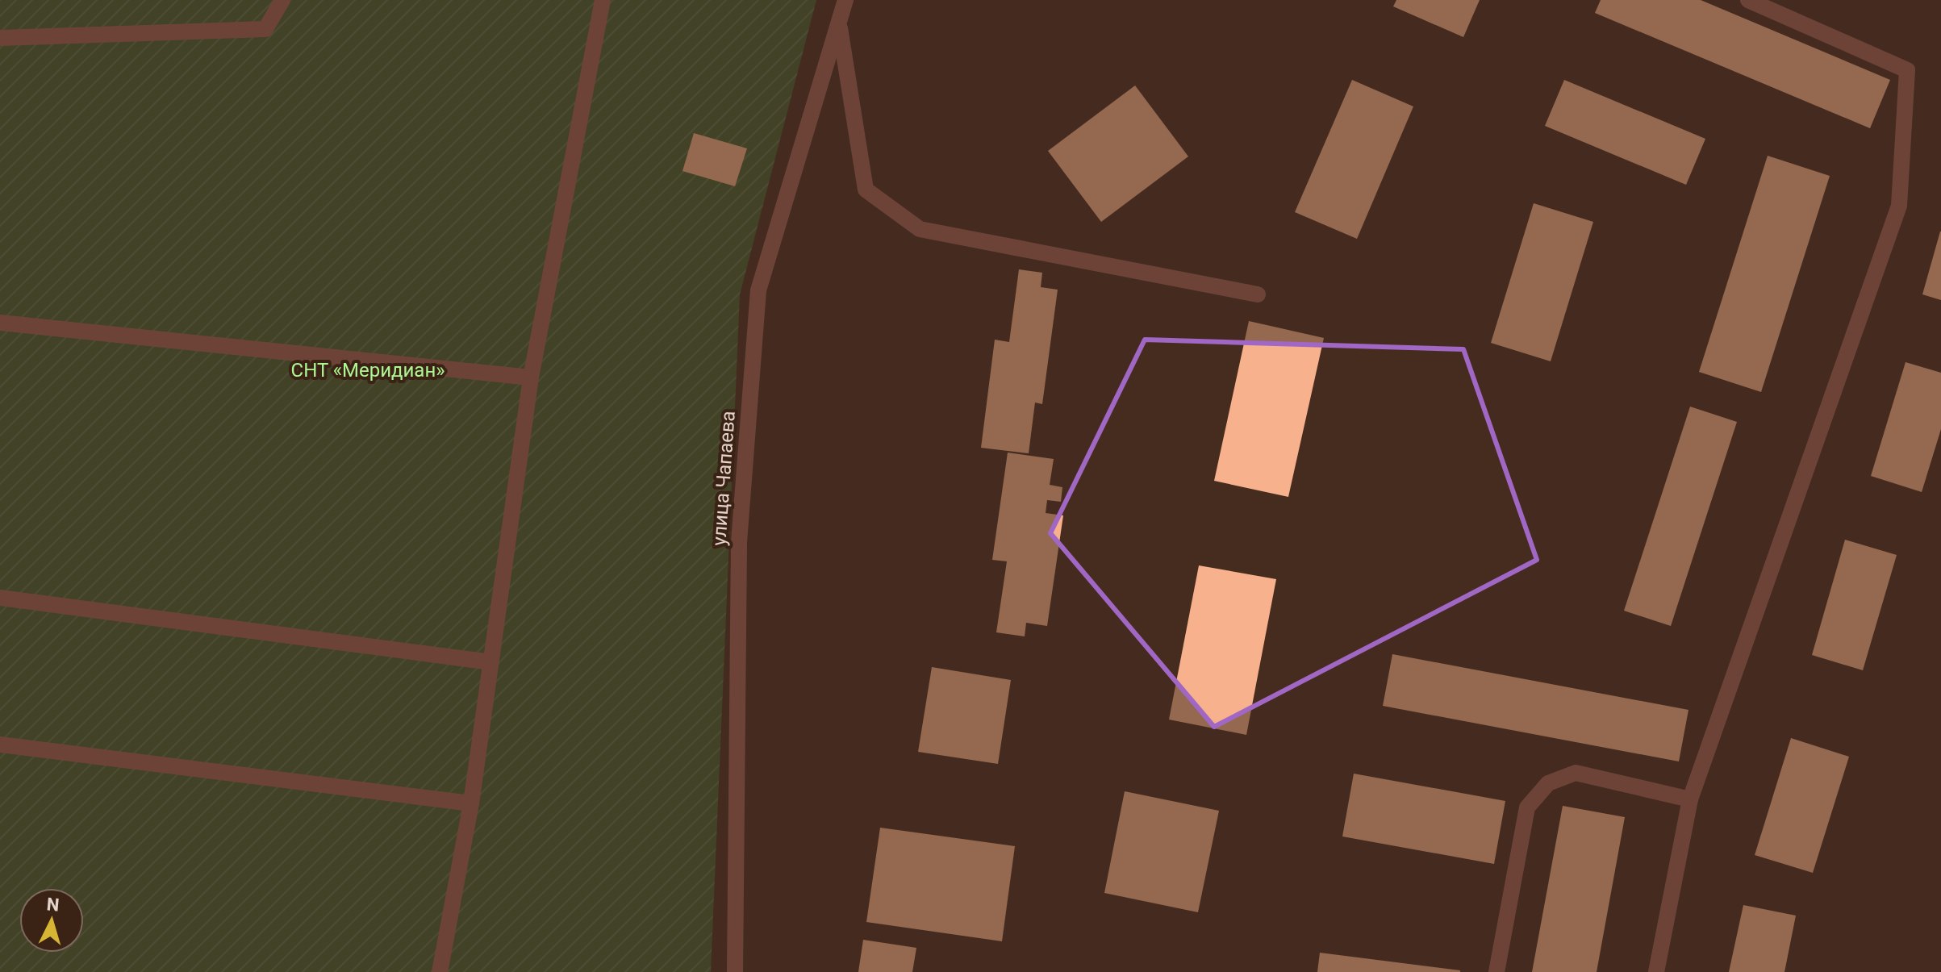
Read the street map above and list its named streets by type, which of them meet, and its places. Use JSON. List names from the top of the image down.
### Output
{
  "streets": {
    "street": ["улица Чапаева"]
  },
  "parks": ["СНТ «Меридиан»"],
  "north": "top"
}
